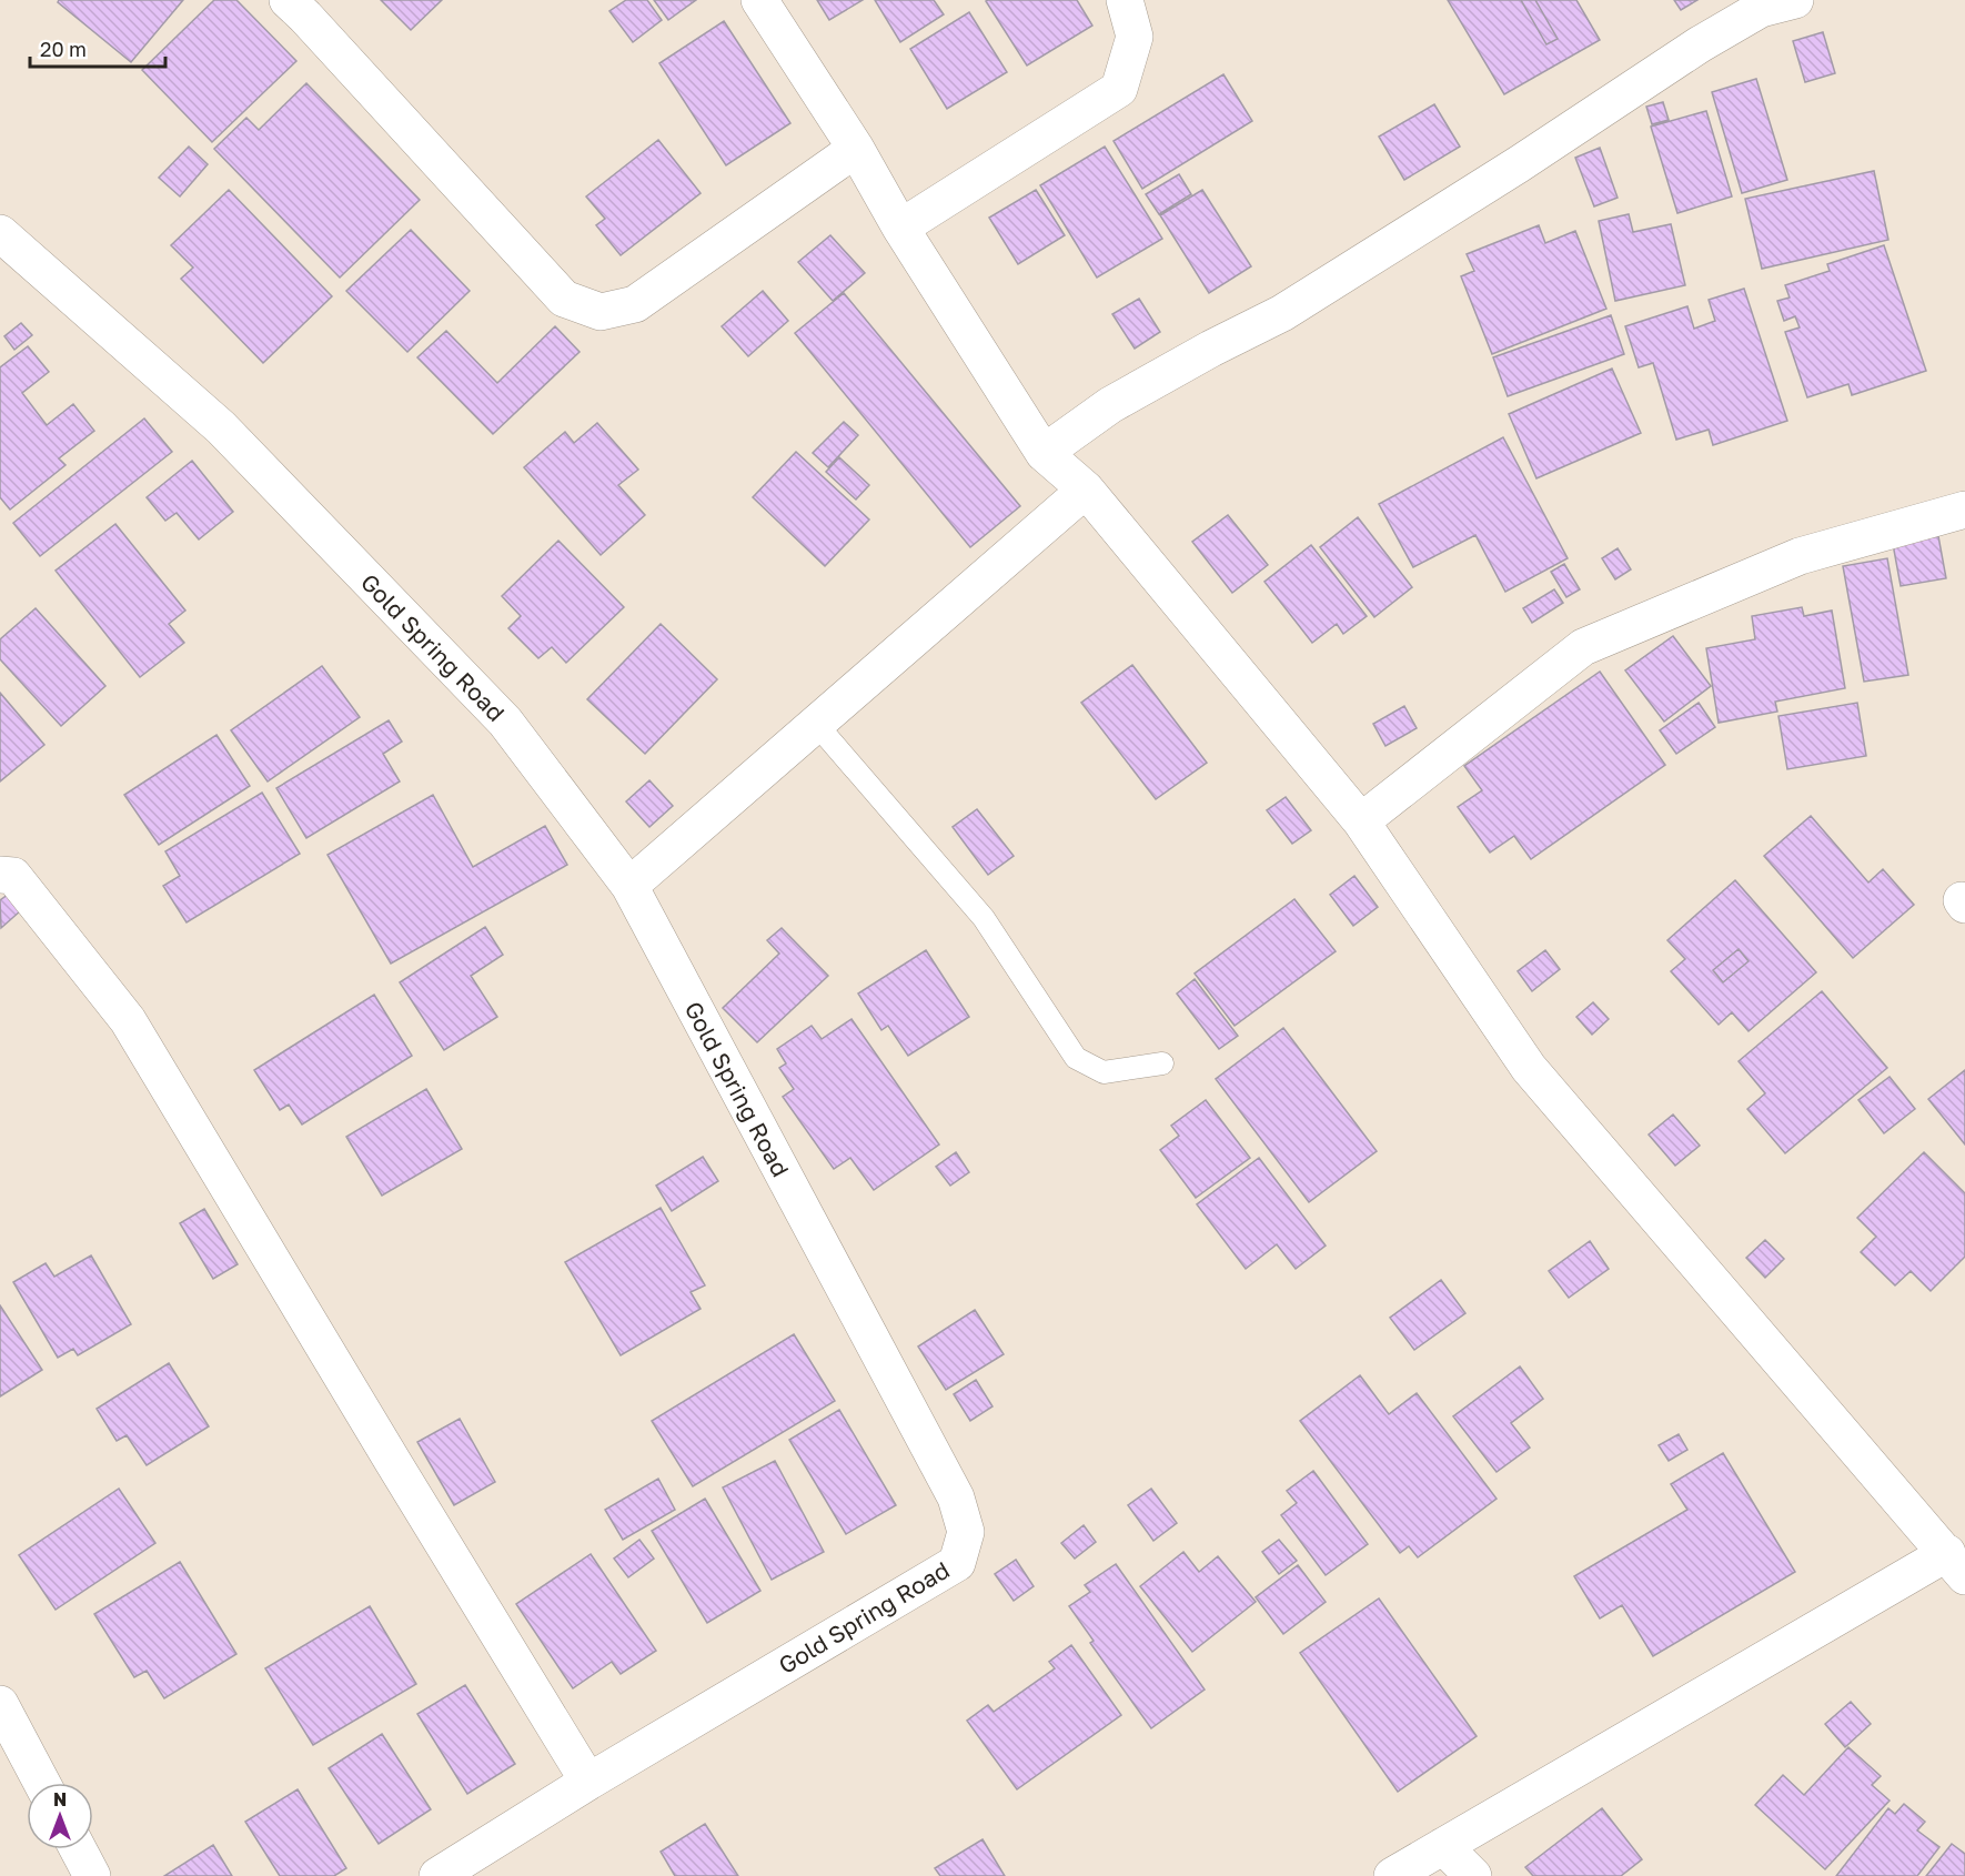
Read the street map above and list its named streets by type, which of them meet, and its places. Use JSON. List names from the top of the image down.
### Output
{
  "streets": {
    "street": ["Gold Spring Road"]
  },
  "scale_bar": "20 m",
  "north": "top"
}
